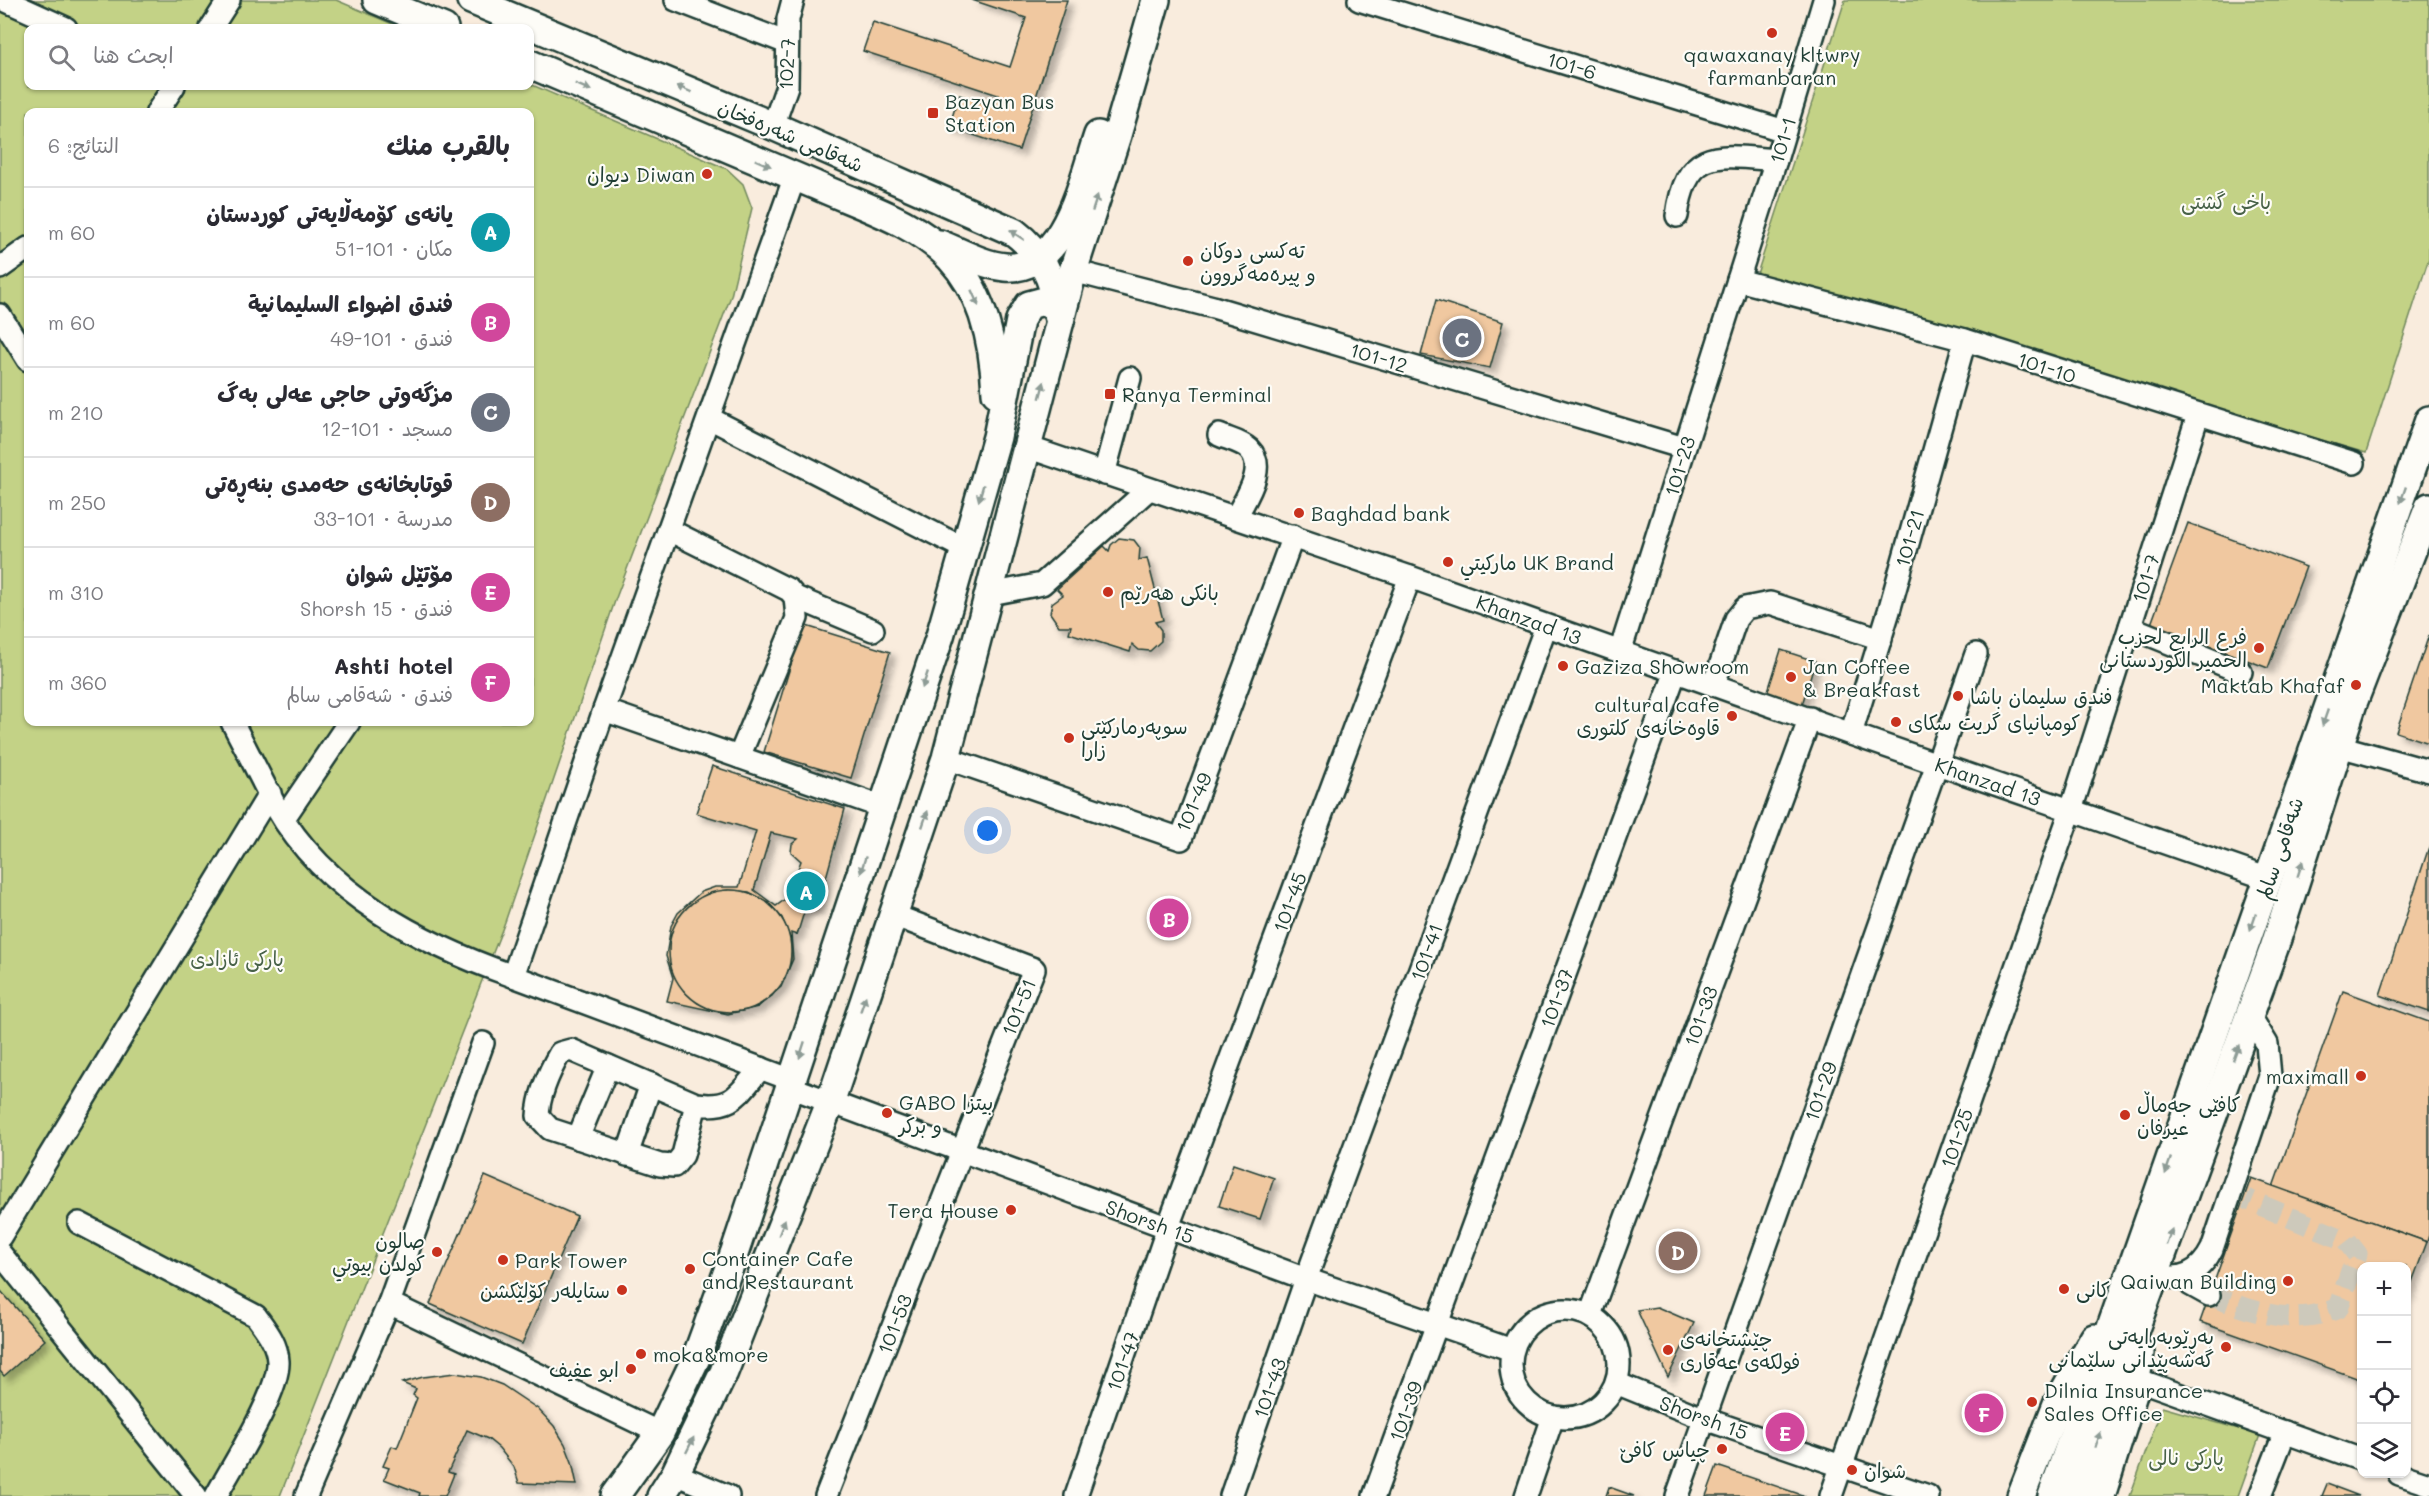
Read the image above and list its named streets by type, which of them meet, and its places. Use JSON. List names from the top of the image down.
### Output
{
  "streets": {
    "main road": ["شەقامی شەرەفخان", "شەقامی سالم"],
    "street": [
      "102-7",
      "101-6",
      "101-1",
      "101-12",
      "101-10",
      "101-23",
      "101-21",
      "101-7",
      "Khanzad 13",
      "101-49",
      "101-45",
      "101-41",
      "101-37",
      "101-51",
      "101-33",
      "101-29",
      "101-25",
      "Shorsh 15",
      "101-53",
      "101-47",
      "101-43",
      "101-39"
    ]
  },
  "crossings": [
    ["102-7", "شەقامی شەرەفخان"],
    ["101-6", "101-1"],
    ["101-1", "101-10"],
    ["101-1", "101-23"],
    ["101-12", "101-23"],
    ["101-10", "101-23"],
    ["101-10", "101-21"],
    ["101-10", "101-7"],
    ["101-23", "Khanzad 13"],
    ["101-21", "Khanzad 13"],
    ["101-7", "Khanzad 13"],
    ["101-7", "101-25"],
    ["Khanzad 13", "101-49"],
    ["Khanzad 13", "شەقامی سالم"],
    ["Khanzad 13", "101-45"],
    ["Khanzad 13", "101-41"],
    ["Khanzad 13", "101-37"],
    ["Khanzad 13", "101-33"],
    ["Khanzad 13", "101-29"],
    ["Khanzad 13", "101-25"],
    ["101-45", "Shorsh 15"],
    ["101-45", "101-47"],
    ["101-41", "Shorsh 15"],
    ["101-41", "101-43"],
    ["101-37", "Shorsh 15"],
    ["101-37", "101-39"],
    ["101-51", "Shorsh 15"],
    ["101-51", "101-53"],
    ["101-33", "Shorsh 15"],
    ["101-29", "Shorsh 15"],
    ["101-25", "Shorsh 15"],
    ["Shorsh 15", "101-53"],
    ["Shorsh 15", "101-47"],
    ["Shorsh 15", "101-43"],
    ["Shorsh 15", "101-39"]
  ],
  "parks": ["باخی گشتی", "پارکی ئازادی", "پارکی نالی"],
  "places": {
    "other": [
      "qawaxanay kltwry farmanbaran",
      "دیوان Diwan",
      "تەکسی دوکان و پیرەمەگروون",
      "Baghdad bank",
      "مارکيتي UK Brand",
      "بانکی هەرێم",
      "فرع الرابع لحزب الحمير الكوردستانى",
      "Gaziza Showroom",
      "Jan Coffee & Breakfast",
      "Maktab Khafaf",
      "فندق سليمان باشا",
      "cultural cafe قاوەخانەی کلتوری",
      "كومپانياى گريت سكاى",
      "سوپەرمارکێتی زارا",
      "maximall",
      "GABO بيتزا و بركر",
      "کافێی جەماڵ عیرفان",
      "Tera House",
      "صالون كولدن بيوتي",
      "Park Tower",
      "Container Cafe and Restaurant",
      "Qaiwan Building",
      "کانی",
      "ستایلەر کۆلێکشن",
      "بەڕێوبەرایەتی گەشەپێدانی سلێمانی",
      "چێشتخانەی فولکەی عەقاری",
      "moka&more",
      "ابو عفیف",
      "Dilnia Insurance Sales Office",
      "چياس كافێ",
      "شوان"
    ],
    "transit": ["Bazyan Bus Station", "Ranya Terminal"]
  },
  "page": {
    "search": "ابحث هنا",
    "heading": ["بالقرب منك", "النتائج: 6"],
    "list": [
      {
        "mark": "A",
        "name": "یانەی کۆمەڵایەتی کوردستان",
        "note": "مكان · 101-51",
        "value": "60 m"
      },
      {
        "mark": "B",
        "name": "فندق اضواء السليمانية",
        "note": "فندق · 101-49",
        "value": "60 m"
      },
      {
        "mark": "C",
        "name": "مزگەوتی حاجی عەلی بەگ",
        "note": "مسجد · 101-12",
        "value": "210 m"
      },
      {
        "mark": "D",
        "name": "قوتابخانەی حەمدی بنەڕەتی",
        "note": "مدرسة · 101-33",
        "value": "250 m"
      },
      {
        "mark": "E",
        "name": "مۆتێل شوان",
        "note": "فندق · Shorsh 15",
        "value": "310 m"
      },
      {
        "mark": "F",
        "name": "Ashti hotel",
        "note": "فندق · شەقامی سالم",
        "value": "360 m"
      }
    ],
    "pins": [
      "C",
      "A",
      "B",
      "D",
      "F",
      "E"
    ],
    "map_buttons": ["+", "−"]
  }
}
